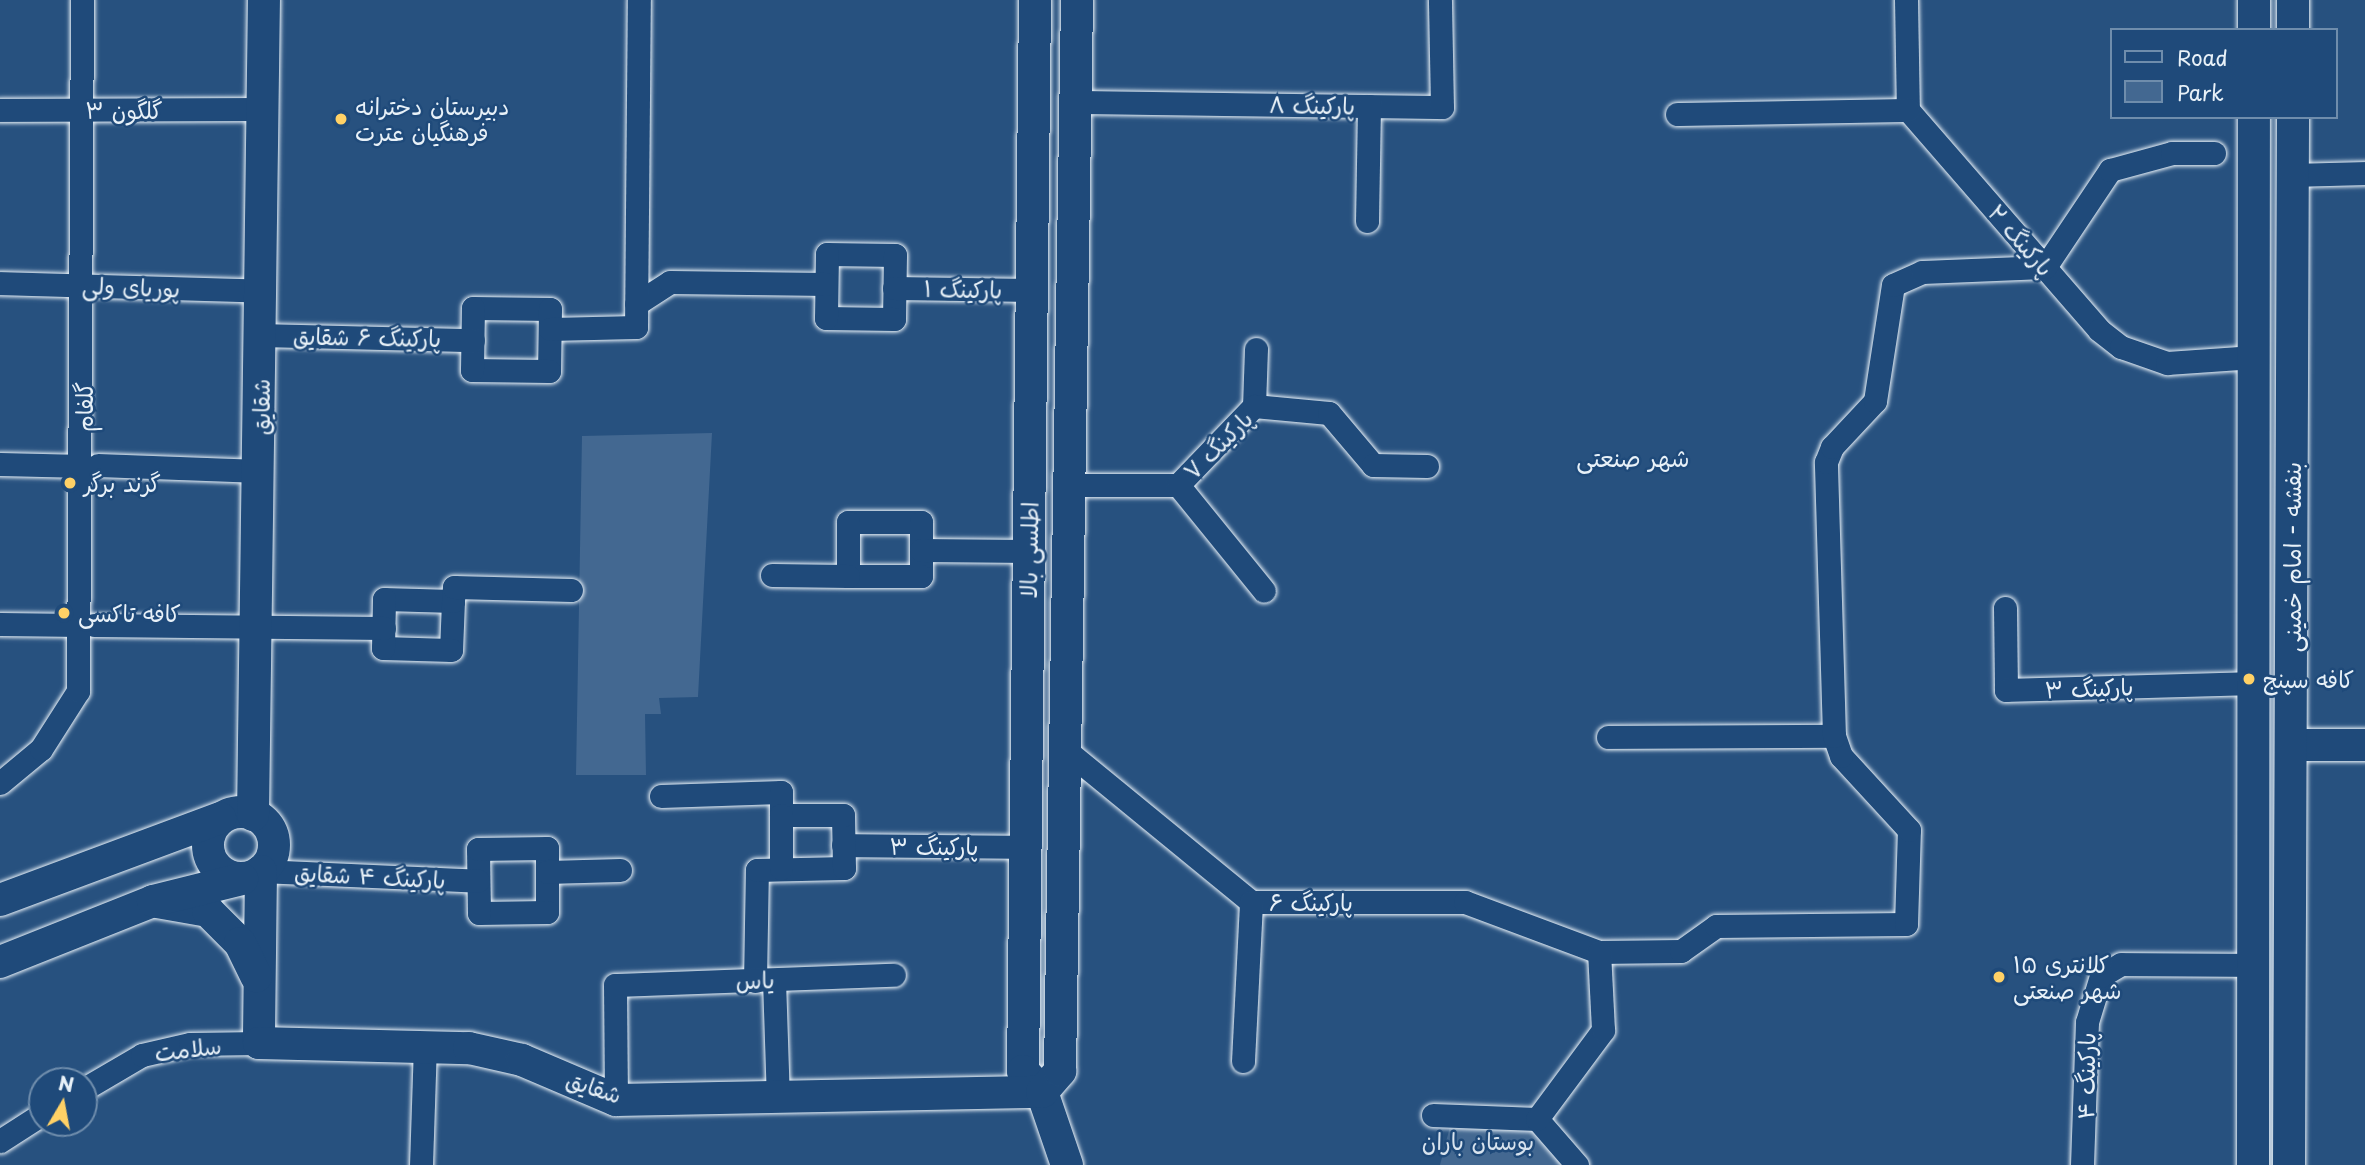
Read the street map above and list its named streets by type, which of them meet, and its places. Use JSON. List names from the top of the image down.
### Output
{
  "streets": {
    "street": [
      "پارکینگ ۸",
      "گلگون ۳",
      "پارکینگ ۲",
      "پوریای ولی",
      "پارکینگ ۱",
      "پارکینگ ۶ شقایق",
      "گلفام",
      "شقایق",
      "پارکینگ ۷",
      "اطلسی بالا",
      "بنفشه - امام خمینی",
      "پارکینگ ۳",
      "پارکینگ ۴ شقایق",
      "پارکینگ ۶",
      "یاس",
      "سلامت",
      "پارکینگ ۴"
    ]
  },
  "crossings": [
    ["پارکینگ ۸", "اطلسی بالا"],
    ["گلگون ۳", "گلفام"],
    ["پارکینگ ۲", "بنفشه - امام خمینی"],
    ["پوریای ولی", "گلفام"],
    ["پوریای ولی", "شقایق"],
    ["پارکینگ ۱", "اطلسی بالا"],
    ["پارکینگ ۶ شقایق", "شقایق"],
    ["شقایق", "اطلسی بالا"],
    ["شقایق", "پارکینگ ۴ شقایق"],
    ["شقایق", "یاس"],
    ["شقایق", "سلامت"],
    ["پارکینگ ۷", "اطلسی بالا"],
    ["اطلسی بالا", "پارکینگ ۳"],
    ["اطلسی بالا", "پارکینگ ۶"],
    ["بنفشه - امام خمینی", "پارکینگ ۳"],
    ["بنفشه - امام خمینی", "پارکینگ ۴"]
  ],
  "districts": ["شهر صنعتی"],
  "parks": ["بوستان باران"],
  "places": [
    "دبیرستان دخترانه فرهنگیان عترت",
    "گرند برگر",
    "کافه تاکسی",
    "کافه سپنج",
    "کلانتری ۱۵ شهر صنعتی"
  ],
  "legend": ["Road", "Park"],
  "north": "top"
}
